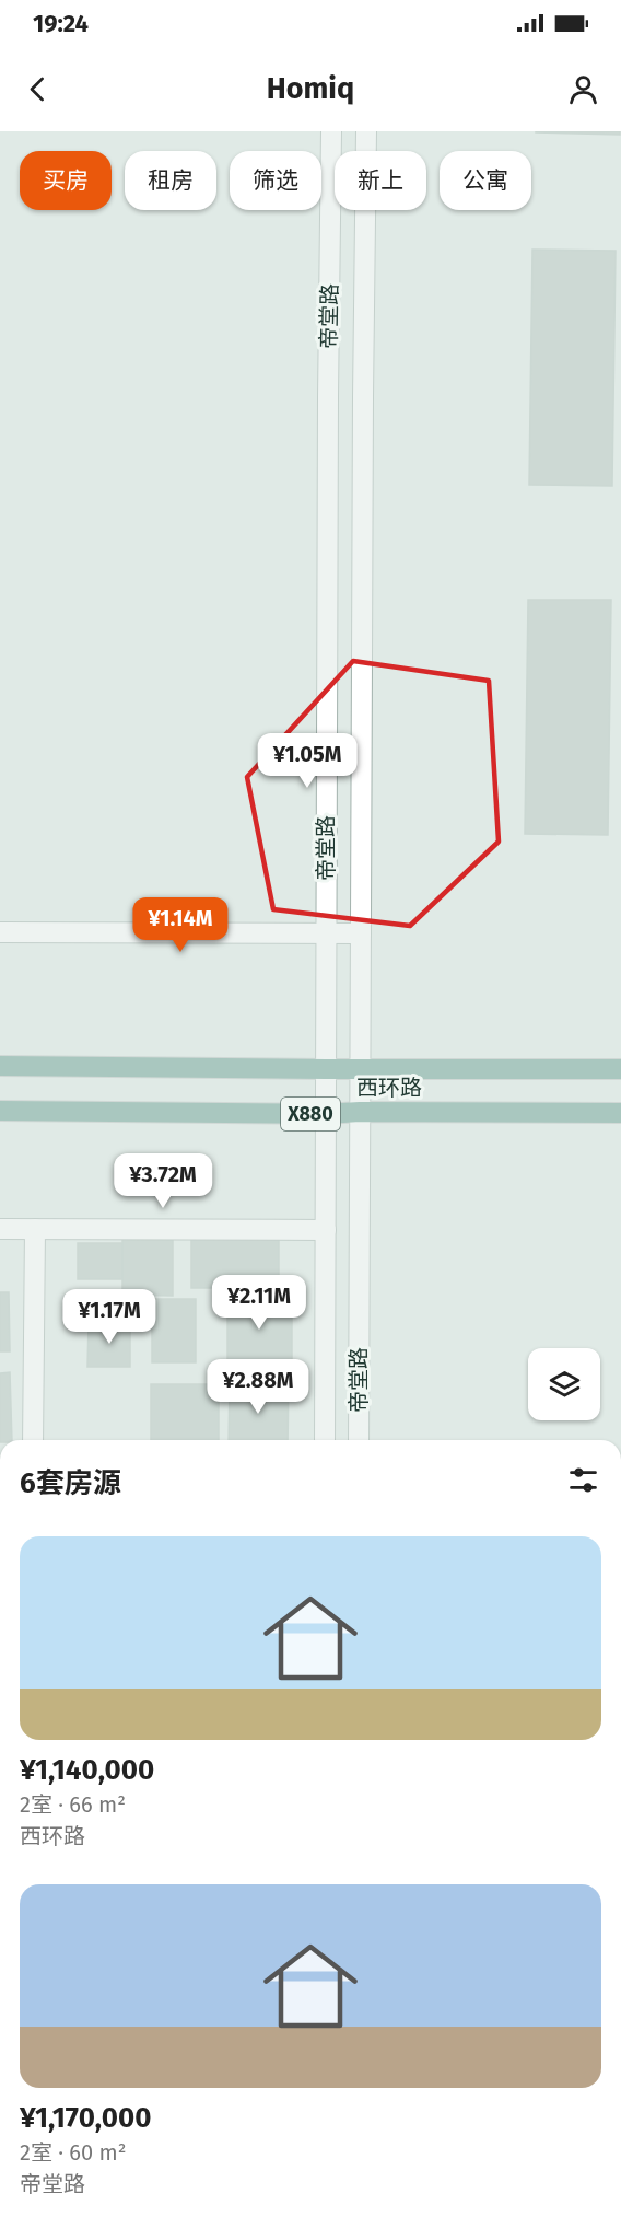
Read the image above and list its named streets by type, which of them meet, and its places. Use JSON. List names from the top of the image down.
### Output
{
  "streets": {
    "main road": ["西环路", "X880"],
    "street": ["帝堂路"]
  },
  "crossings": [
    ["帝堂路", "西环路"]
  ],
  "page": {
    "status": "19:24",
    "header": "Homiq",
    "chip": [
      "买房",
      "租房",
      "筛选",
      "新上",
      "公寓"
    ],
    "price": [
      "¥1.05M",
      "¥1.14M",
      "¥3.72M",
      "¥2.11M",
      "¥1.17M",
      "¥2.88M"
    ],
    "heading": "6套房源",
    "list": [
      {
        "name": "¥1,140,000",
        "note": "2室 · 66 m² · 西环路"
      },
      {
        "name": "¥1,170,000",
        "note": "2室 · 60 m² · 帝堂路"
      }
    ]
  }
}
